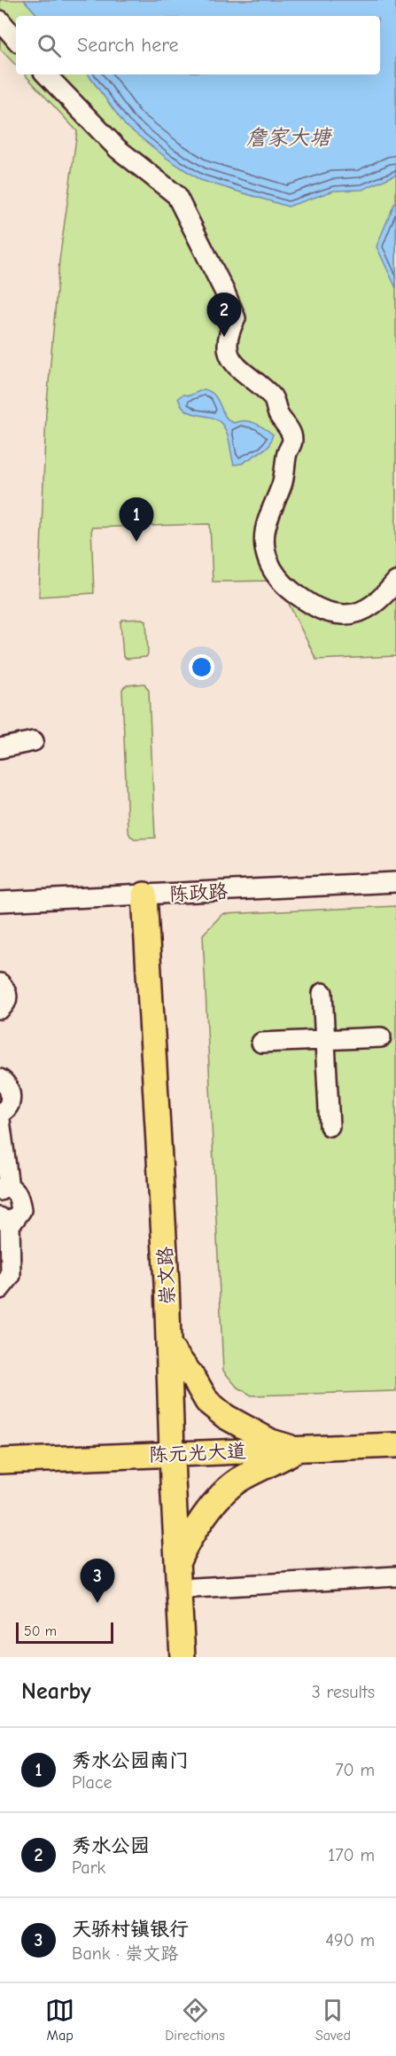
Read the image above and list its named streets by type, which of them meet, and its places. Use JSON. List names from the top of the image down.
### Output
{
  "streets": {
    "main road": ["崇文路", "陈元光大道"],
    "street": ["陈政路"]
  },
  "crossings": [
    ["陈政路", "崇文路"],
    ["崇文路", "陈元光大道"]
  ],
  "water": ["詹家大塘"],
  "scale_bar": "50 m",
  "page": {
    "search": "Search here",
    "pins": ["2", "1", "3"],
    "scale": "50 m",
    "heading": ["Nearby", "3 results"],
    "list": [
      {
        "mark": "1",
        "name": "秀水公园南门",
        "note": "Place",
        "value": "70 m"
      },
      {
        "mark": "2",
        "name": "秀水公园",
        "note": "Park",
        "value": "170 m"
      },
      {
        "mark": "3",
        "name": "天骄村镇银行",
        "note": "Bank · 崇文路",
        "value": "490 m"
      }
    ],
    "nav": ["Map", "Directions", "Saved"]
  }
}
